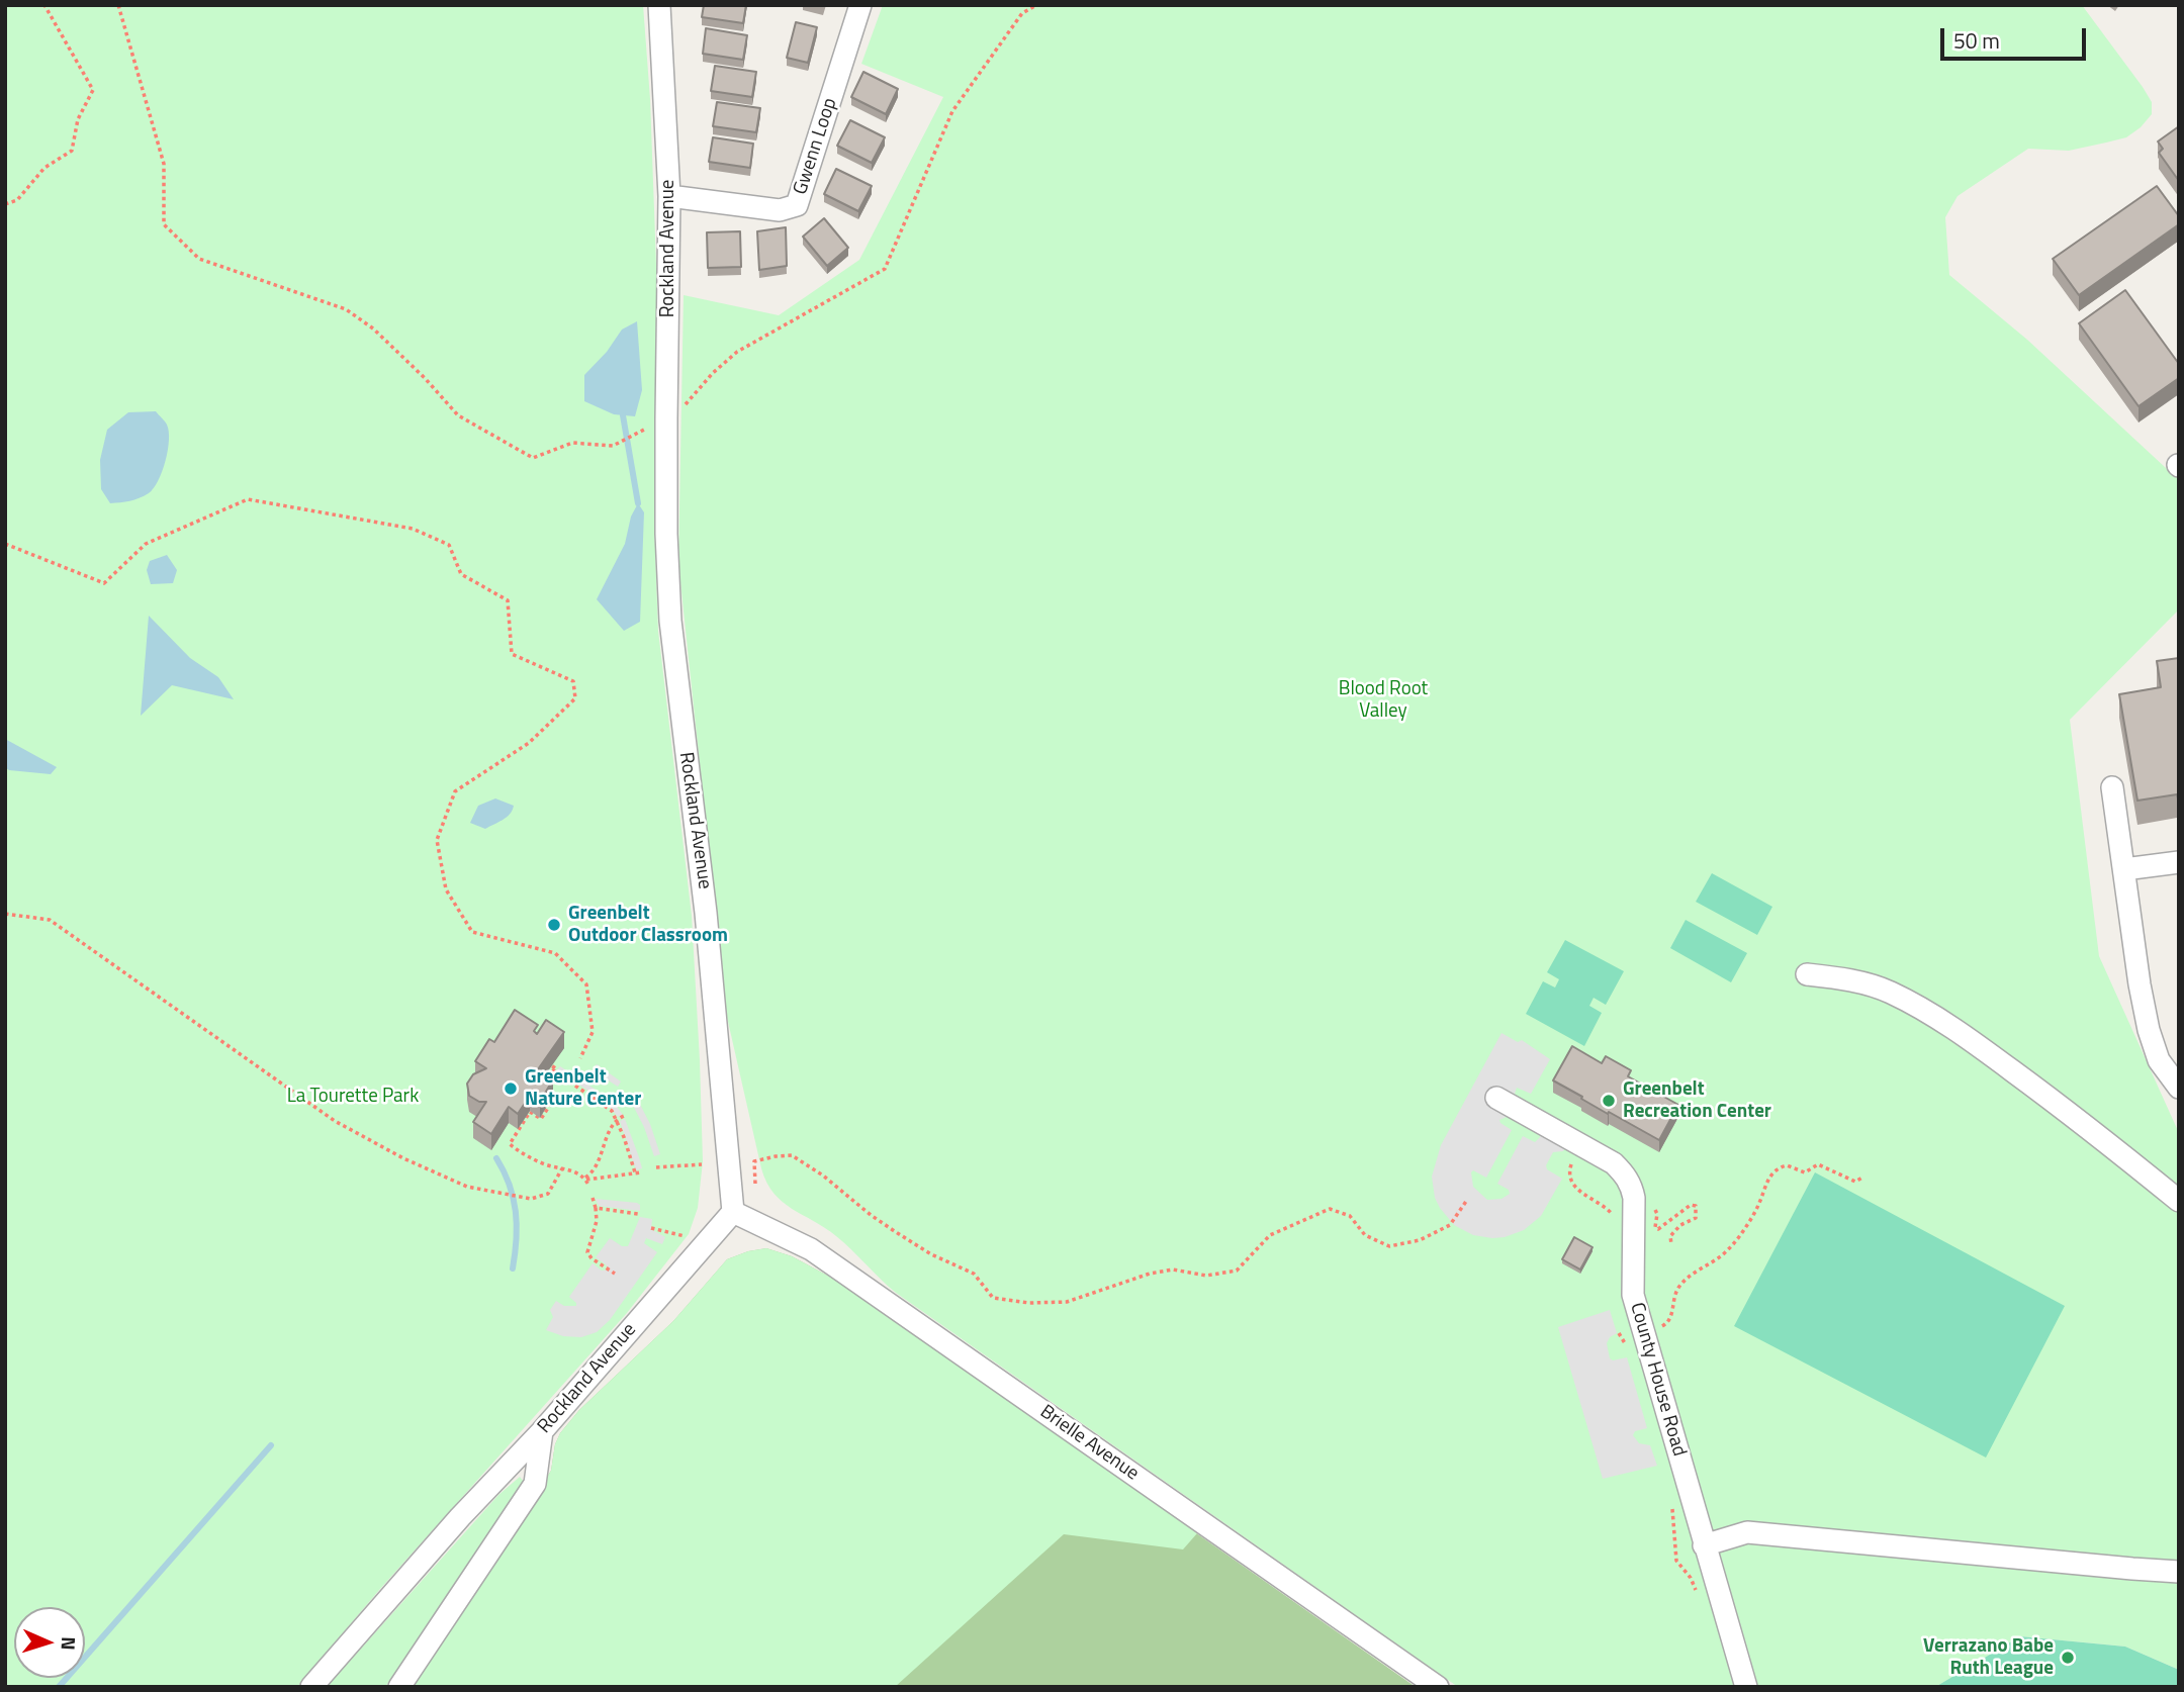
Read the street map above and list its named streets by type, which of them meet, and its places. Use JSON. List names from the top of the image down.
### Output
{
  "streets": {
    "street": [
      "Gwenn Loop",
      "Rockland Avenue",
      "County House Road",
      "Brielle Avenue"
    ]
  },
  "crossings": [
    ["Gwenn Loop", "Rockland Avenue"],
    ["Rockland Avenue", "Brielle Avenue"]
  ],
  "parks": ["Blood Root Valley", "La Tourette Park"],
  "places": [
    "Greenbelt Outdoor Classroom",
    "Greenbelt Nature Center",
    "Greenbelt Recreation Center",
    "Verrazano Babe Ruth League"
  ],
  "scale_bar": "50 m",
  "north": "right"
}
